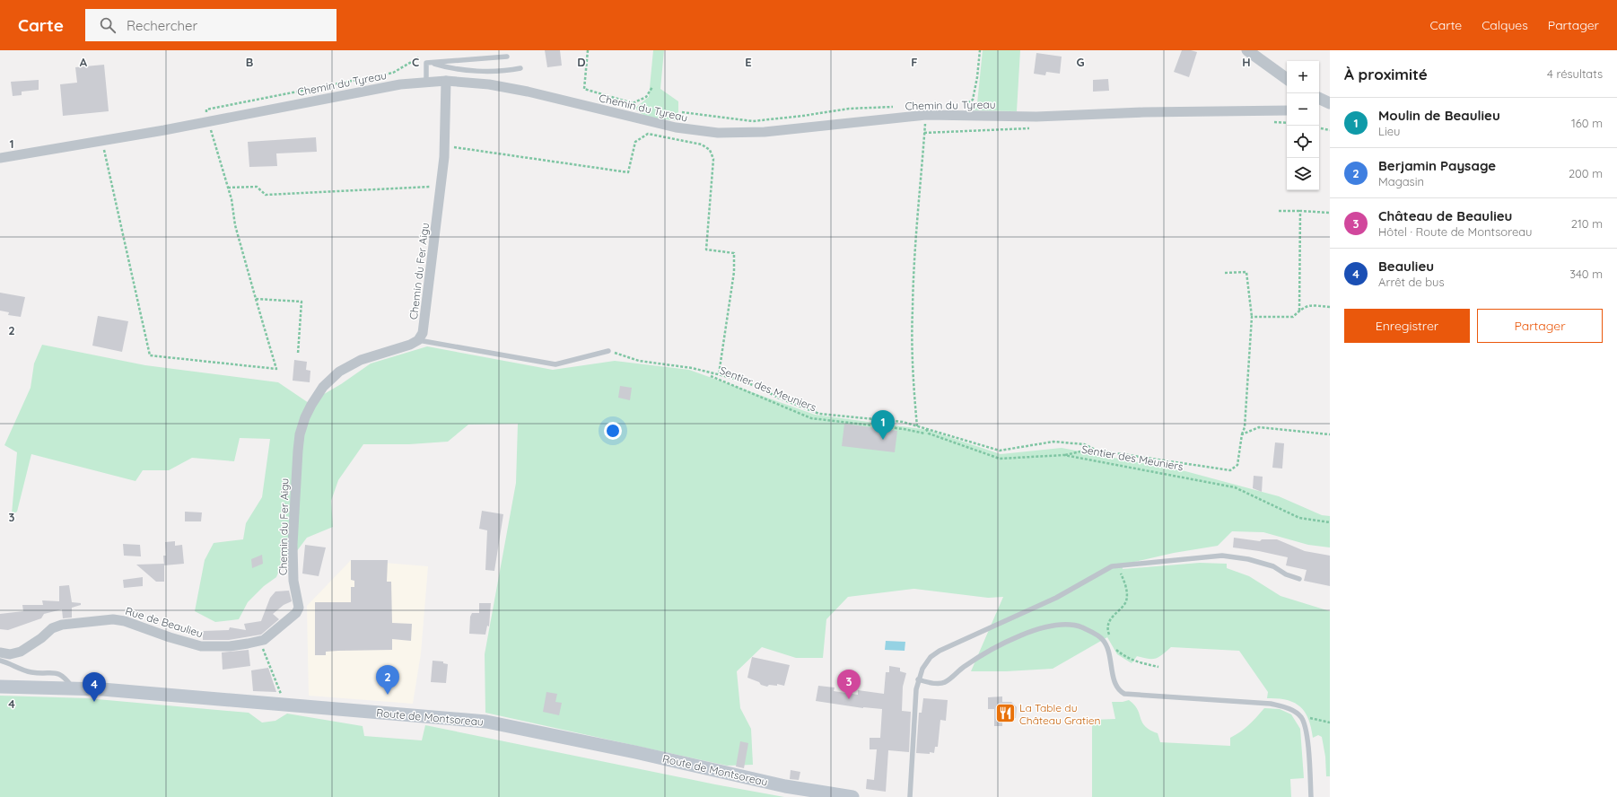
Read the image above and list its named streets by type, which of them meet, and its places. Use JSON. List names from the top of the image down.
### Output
{
  "streets": {
    "main road": ["Route de Montsoreau"],
    "street": ["Chemin du Tyreau", "Chemin du Fer Aigu", "Rue de Beaulieu"],
    "path": ["Sentier des Meuniers"]
  },
  "crossings": [
    ["Chemin du Tyreau", "Chemin du Fer Aigu"],
    ["Chemin du Fer Aigu", "Rue de Beaulieu"]
  ],
  "places": {
    "restaurant": ["La Table du Château Gratien"]
  },
  "page": {
    "header": "Carte",
    "search": "Rechercher",
    "nav": ["Carte", "Calques", "Partager"],
    "heading": ["À proximité", "4 résultats"],
    "map_buttons": ["+", "−"],
    "list": [
      {
        "mark": "1",
        "name": "Moulin de Beaulieu",
        "note": "Lieu",
        "value": "160 m"
      },
      {
        "mark": "2",
        "name": "Berjamin Paysage",
        "note": "Magasin",
        "value": "200 m"
      },
      {
        "mark": "3",
        "name": "Château de Beaulieu",
        "note": "Hôtel · Route de Montsoreau",
        "value": "210 m"
      },
      {
        "mark": "4",
        "name": "Beaulieu",
        "note": "Arrêt de bus",
        "value": "340 m"
      }
    ],
    "buttons": ["Enregistrer", "Partager"],
    "pins": [
      "1",
      "2",
      "3",
      "4"
    ]
  },
  "grid": {
    "columns": [
      "A",
      "B",
      "C",
      "D",
      "E",
      "F",
      "G",
      "H"
    ],
    "rows": [
      "1",
      "2",
      "3",
      "4"
    ]
  }
}
